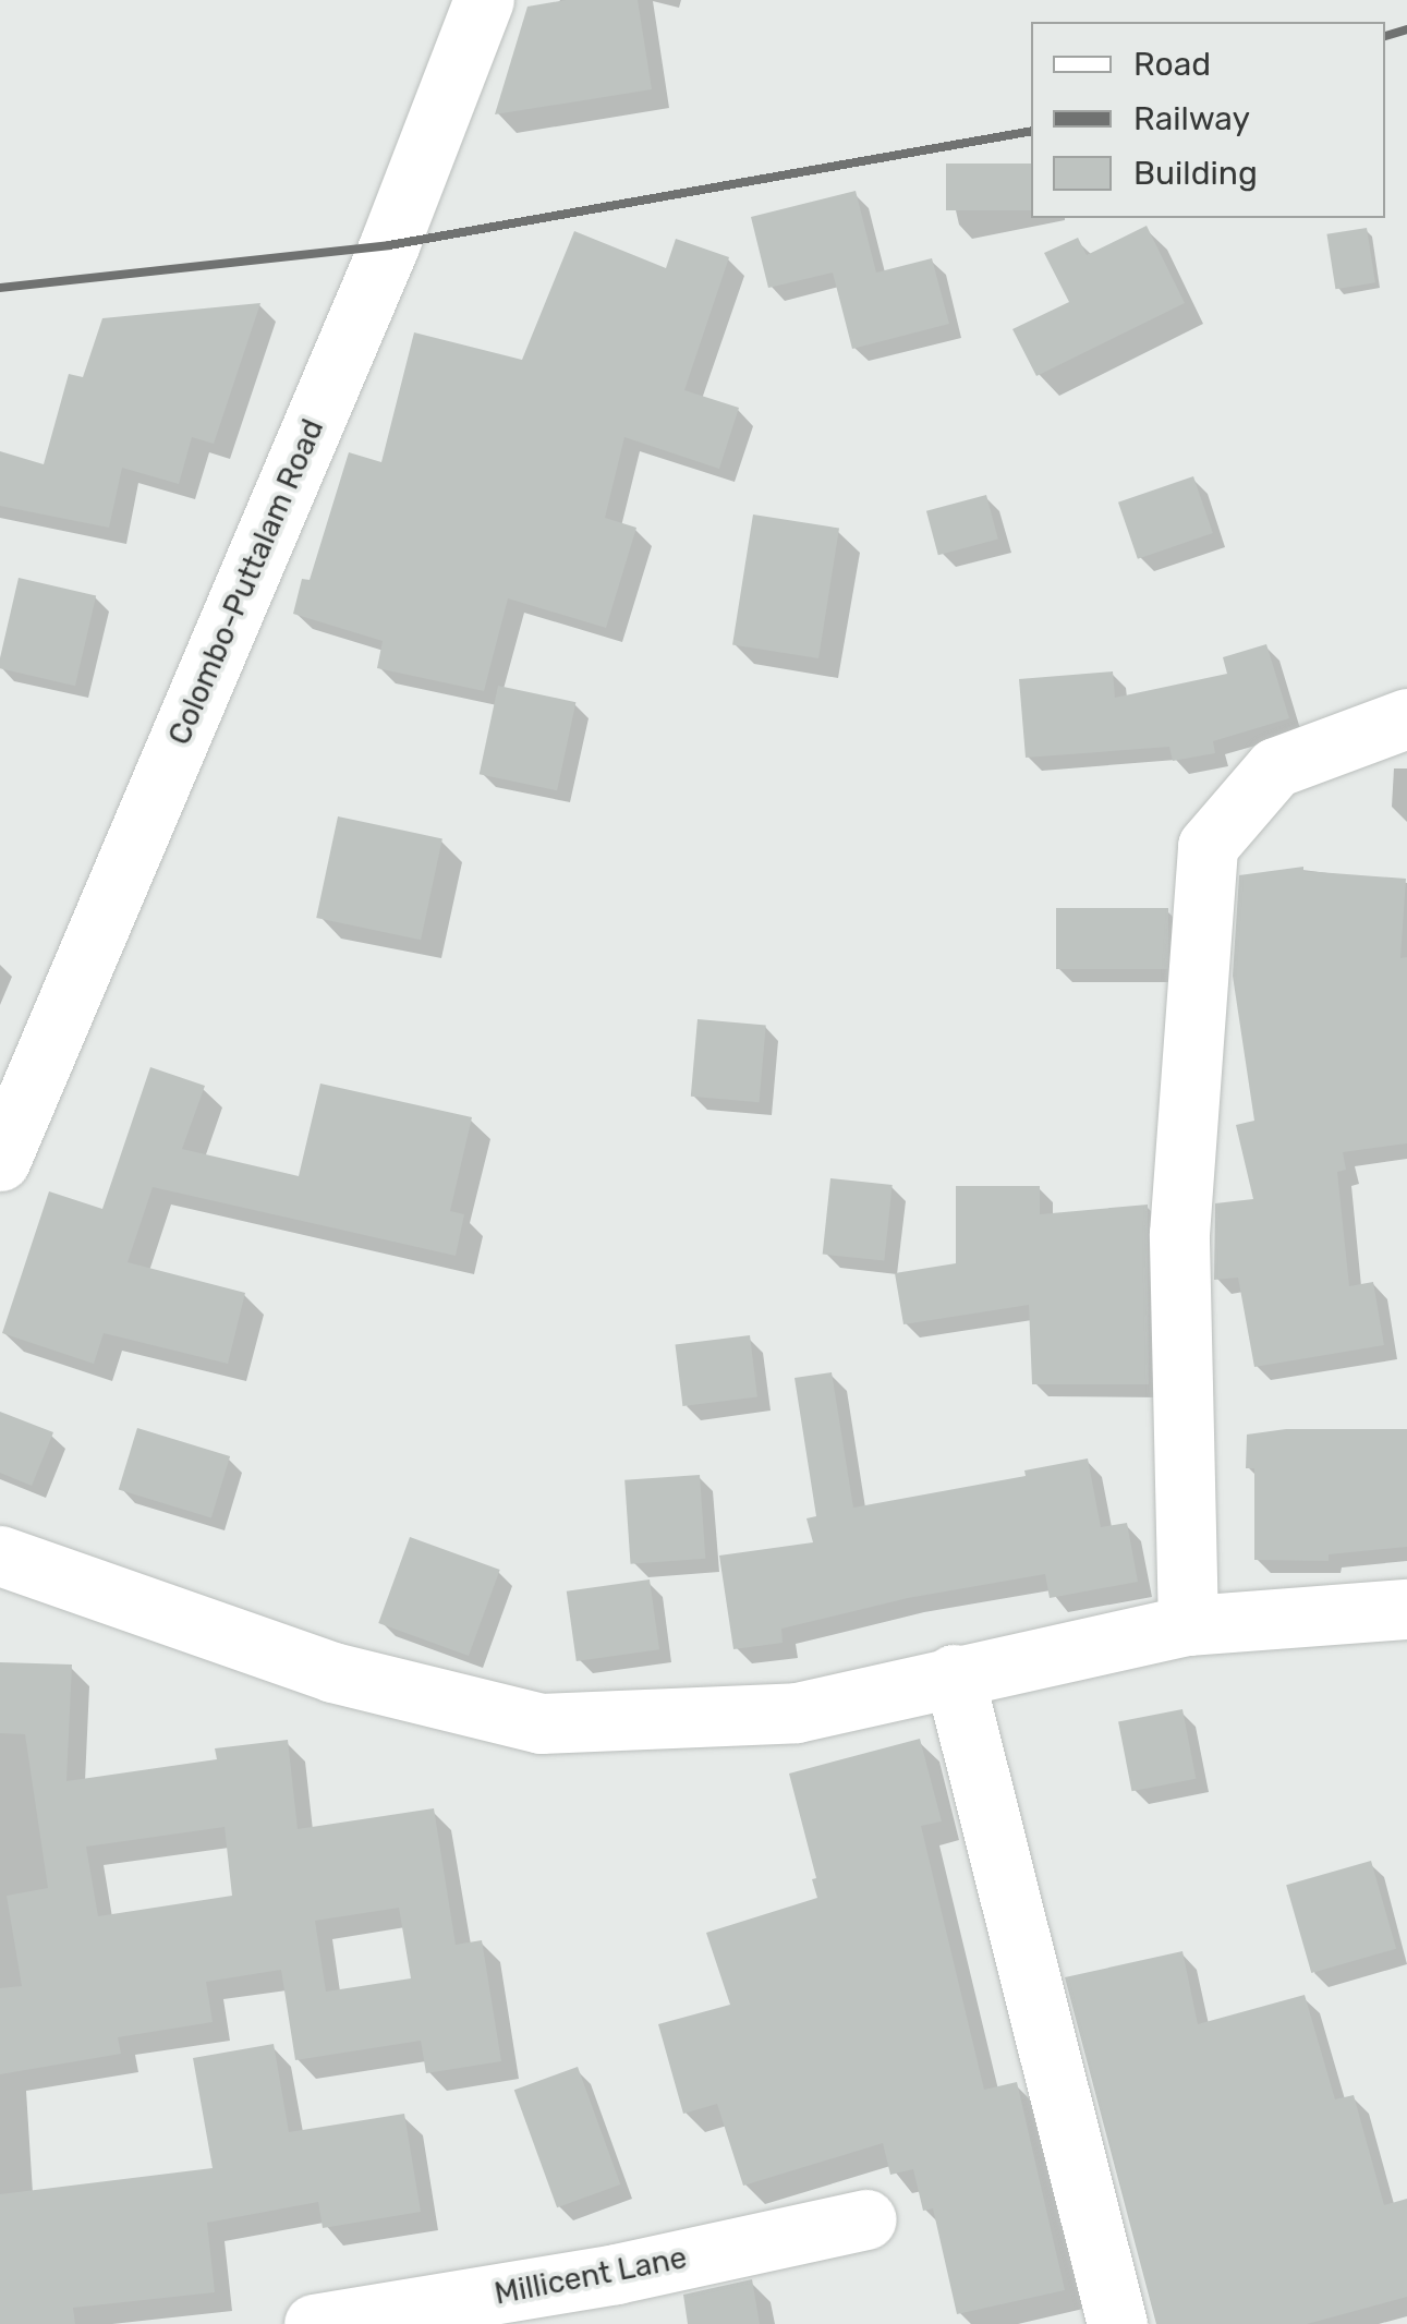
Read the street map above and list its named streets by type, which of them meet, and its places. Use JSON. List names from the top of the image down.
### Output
{
  "streets": {
    "main road": ["Colombo-Puttalam Road", "Millicent Lane"]
  },
  "legend": ["Road", "Railway", "Building"]
}
